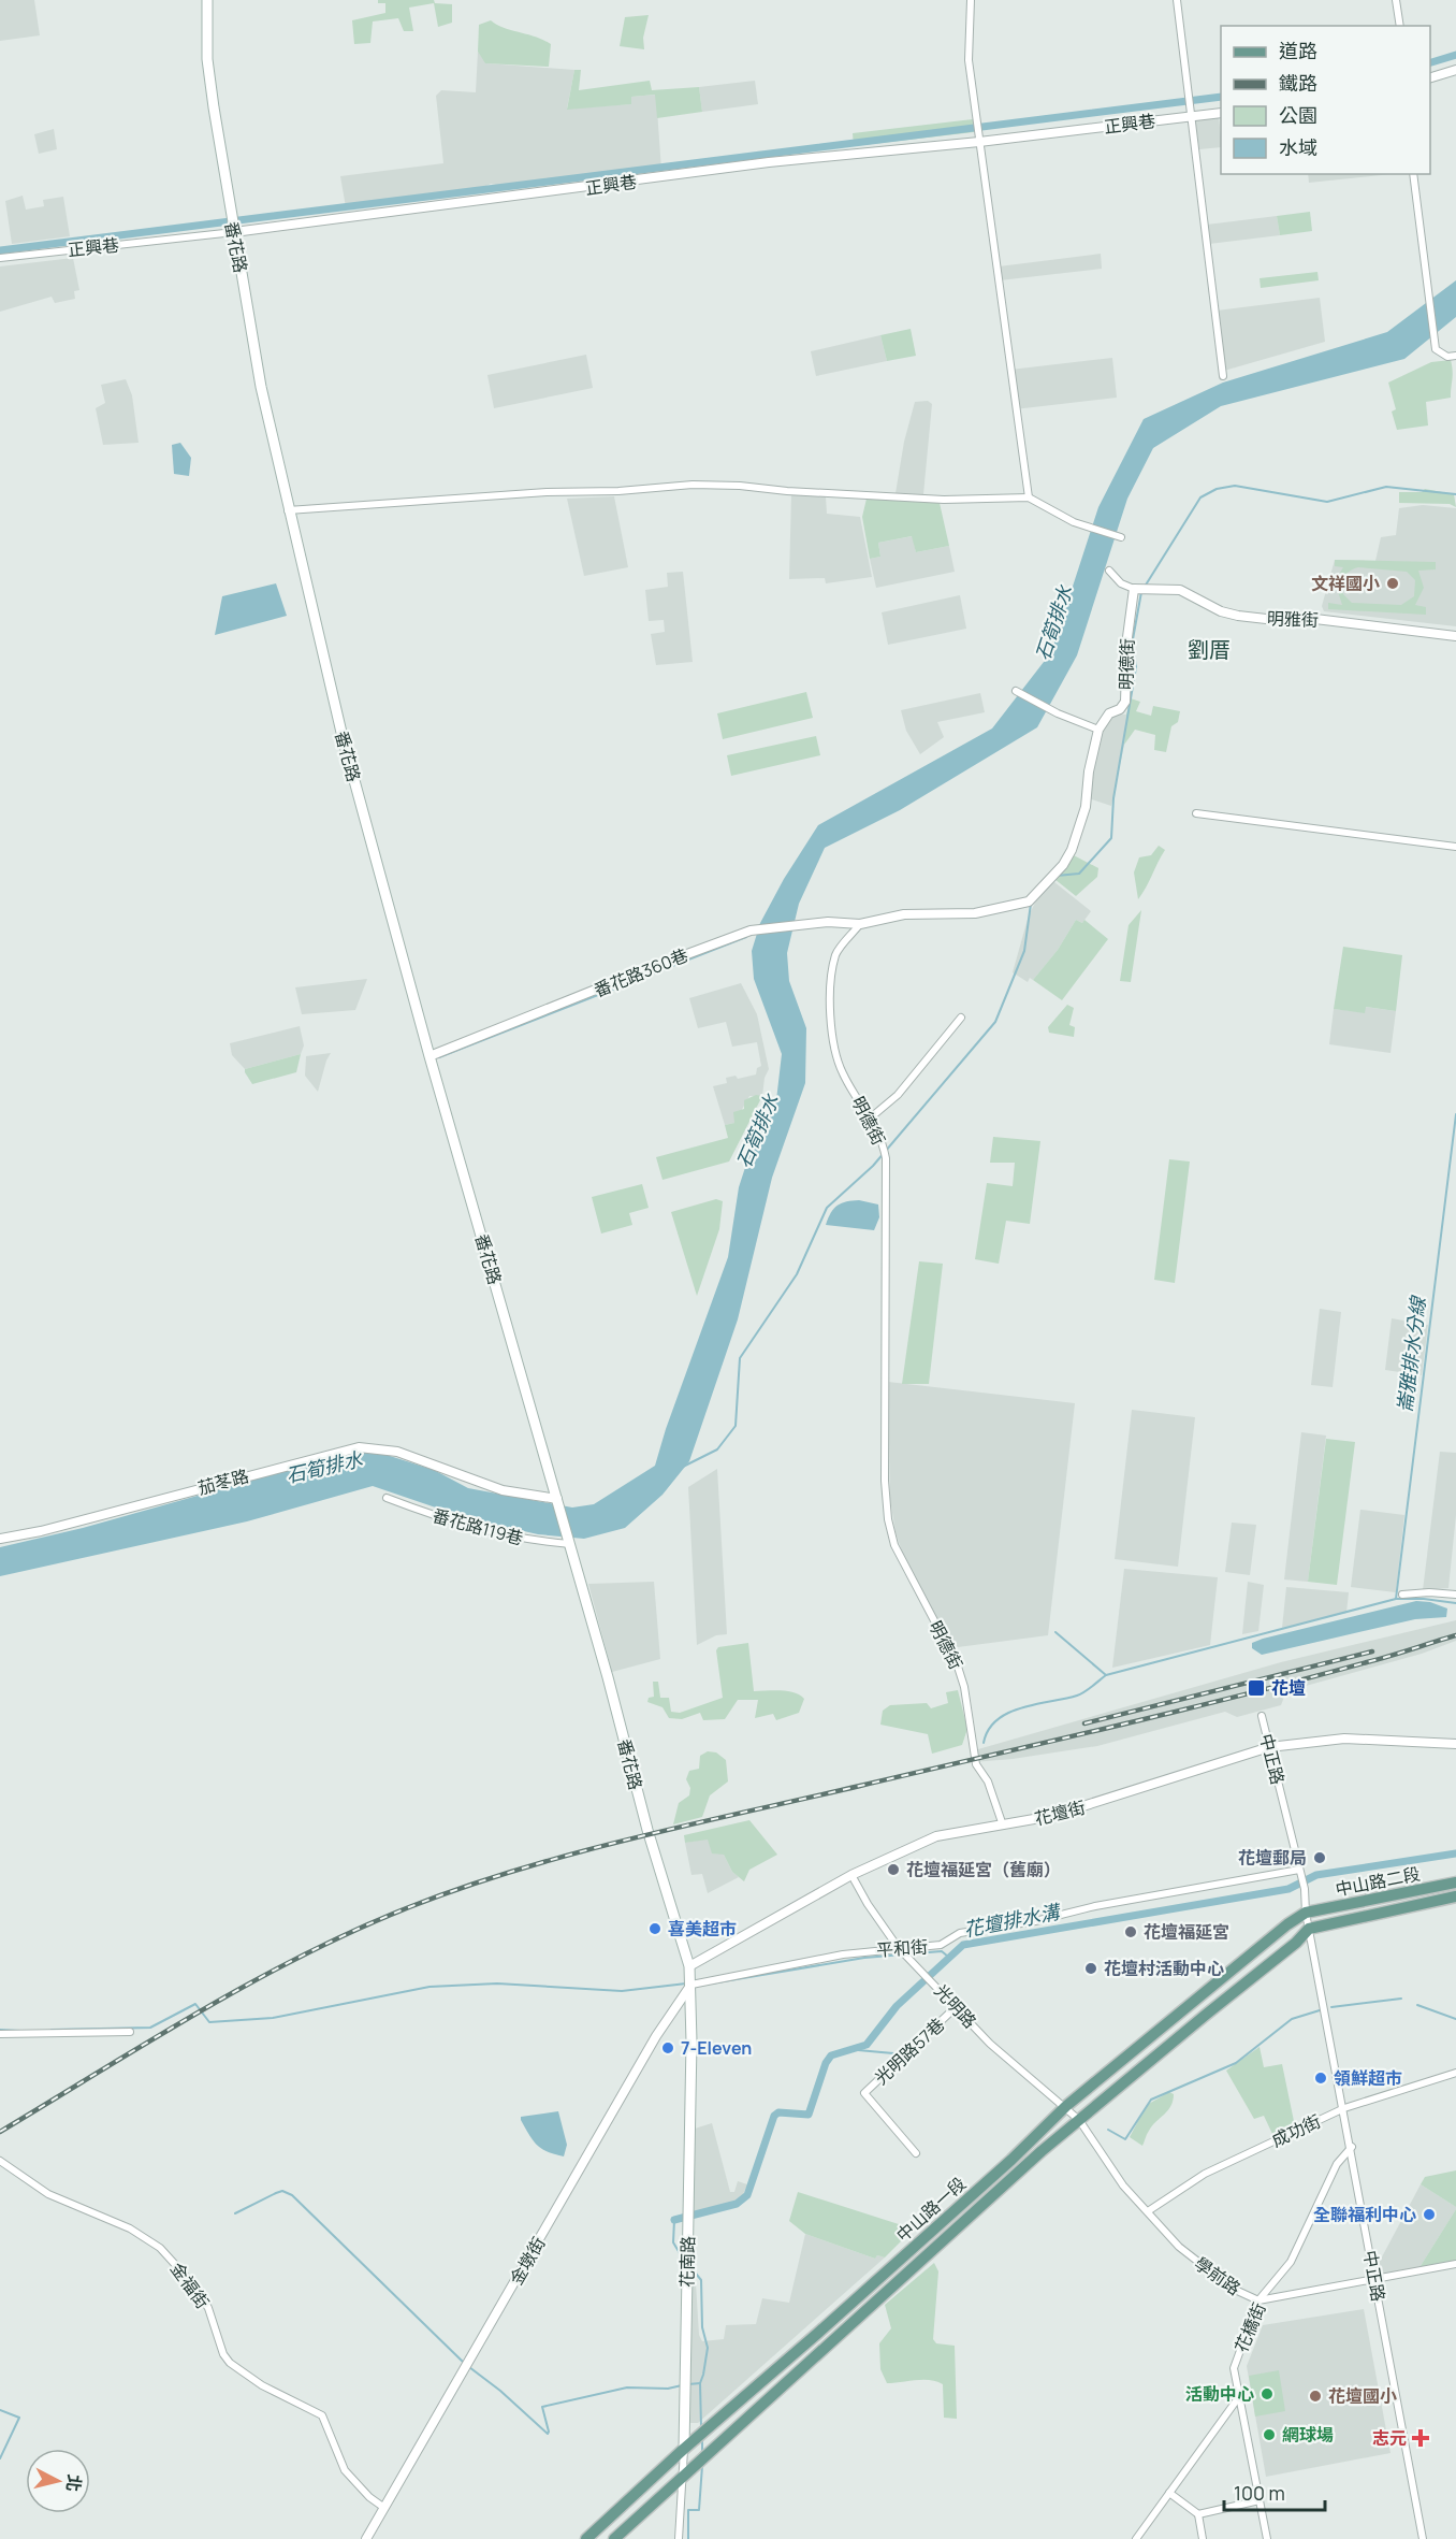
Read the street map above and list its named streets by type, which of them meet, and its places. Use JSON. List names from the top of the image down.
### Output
{
  "streets": {
    "main road": [
      "番花路",
      "中山路二段",
      "中山路一段",
      "花南路"
    ],
    "street": [
      "正興巷",
      "明雅街",
      "明德街",
      "番花路360巷",
      "茄苳路",
      "番花路119巷",
      "中正路",
      "花壇街",
      "平和街",
      "光明路",
      "光明路57巷",
      "成功街",
      "金墩街",
      "學前路",
      "金福街",
      "花橋街"
    ]
  },
  "crossings": [
    ["正興巷", "番花路"],
    ["番花路", "番花路360巷"],
    ["番花路", "茄苳路"],
    ["番花路", "番花路119巷"],
    ["番花路", "花壇街"],
    ["番花路", "平和街"],
    ["番花路", "金墩街"],
    ["番花路", "花南路"],
    ["明雅街", "明德街"],
    ["明德街", "番花路360巷"],
    ["明德街", "花壇街"],
    ["中正路", "花壇街"],
    ["中正路", "中山路二段"],
    ["中正路", "平和街"],
    ["中正路", "成功街"],
    ["中正路", "中山路一段"],
    ["中正路", "學前路"],
    ["中正路", "花橋街"],
    ["花壇街", "光明路"],
    ["中山路二段", "中山路一段"],
    ["平和街", "光明路"],
    ["平和街", "金墩街"],
    ["平和街", "花南路"],
    ["光明路", "光明路57巷"],
    ["光明路", "中山路一段"],
    ["光明路", "學前路"],
    ["成功街", "學前路"],
    ["中山路一段", "花南路"],
    ["中山路一段", "學前路"],
    ["金墩街", "花南路"],
    ["金墩街", "金福街"],
    ["學前路", "花橋街"]
  ],
  "districts": ["劉厝"],
  "water": ["石筍排水", "崙雅排水分線", "花壇排水溝"],
  "places": {
    "other": [
      "文祥國小",
      "花壇郵局",
      "花壇福延宮（舊廟）",
      "喜美超市",
      "花壇福延宮",
      "花壇村活動中心",
      "7-Eleven",
      "領鮮超市",
      "全聯福利中心",
      "活動中心",
      "花壇國小",
      "網球場"
    ],
    "transit": ["花壇"],
    "health": ["志元"]
  },
  "legend": [
    "道路",
    "鐵路",
    "公園",
    "水域"
  ],
  "scale_bar": "100 m",
  "north": "right"
}
